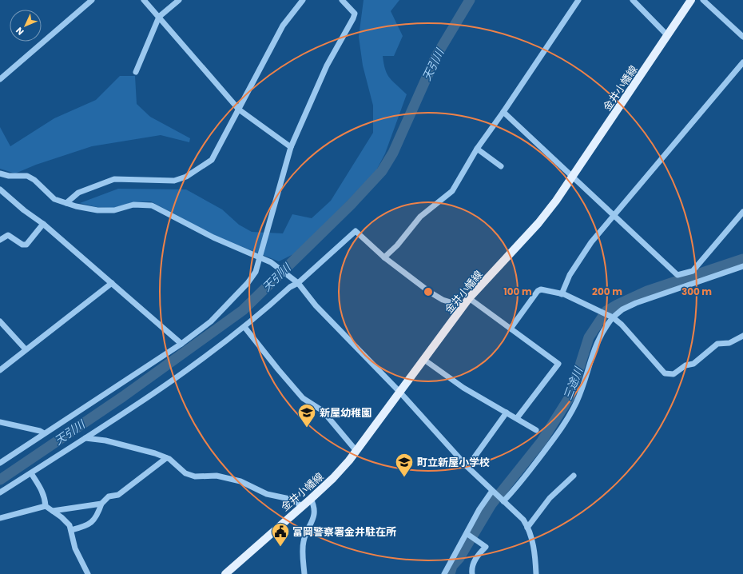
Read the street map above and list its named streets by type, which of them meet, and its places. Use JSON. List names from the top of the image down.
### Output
{
  "streets": {
    "main road": ["金井小幡線"]
  },
  "water": ["天引川", "三途川"],
  "places": {
    "school or university": ["新屋幼稚園", "町立新屋小学校"],
    "public building": ["富岡警察署金井駐在所"]
  },
  "north": "bottom left",
  "rings": ["100 m", "200 m", "300 m"]
}
